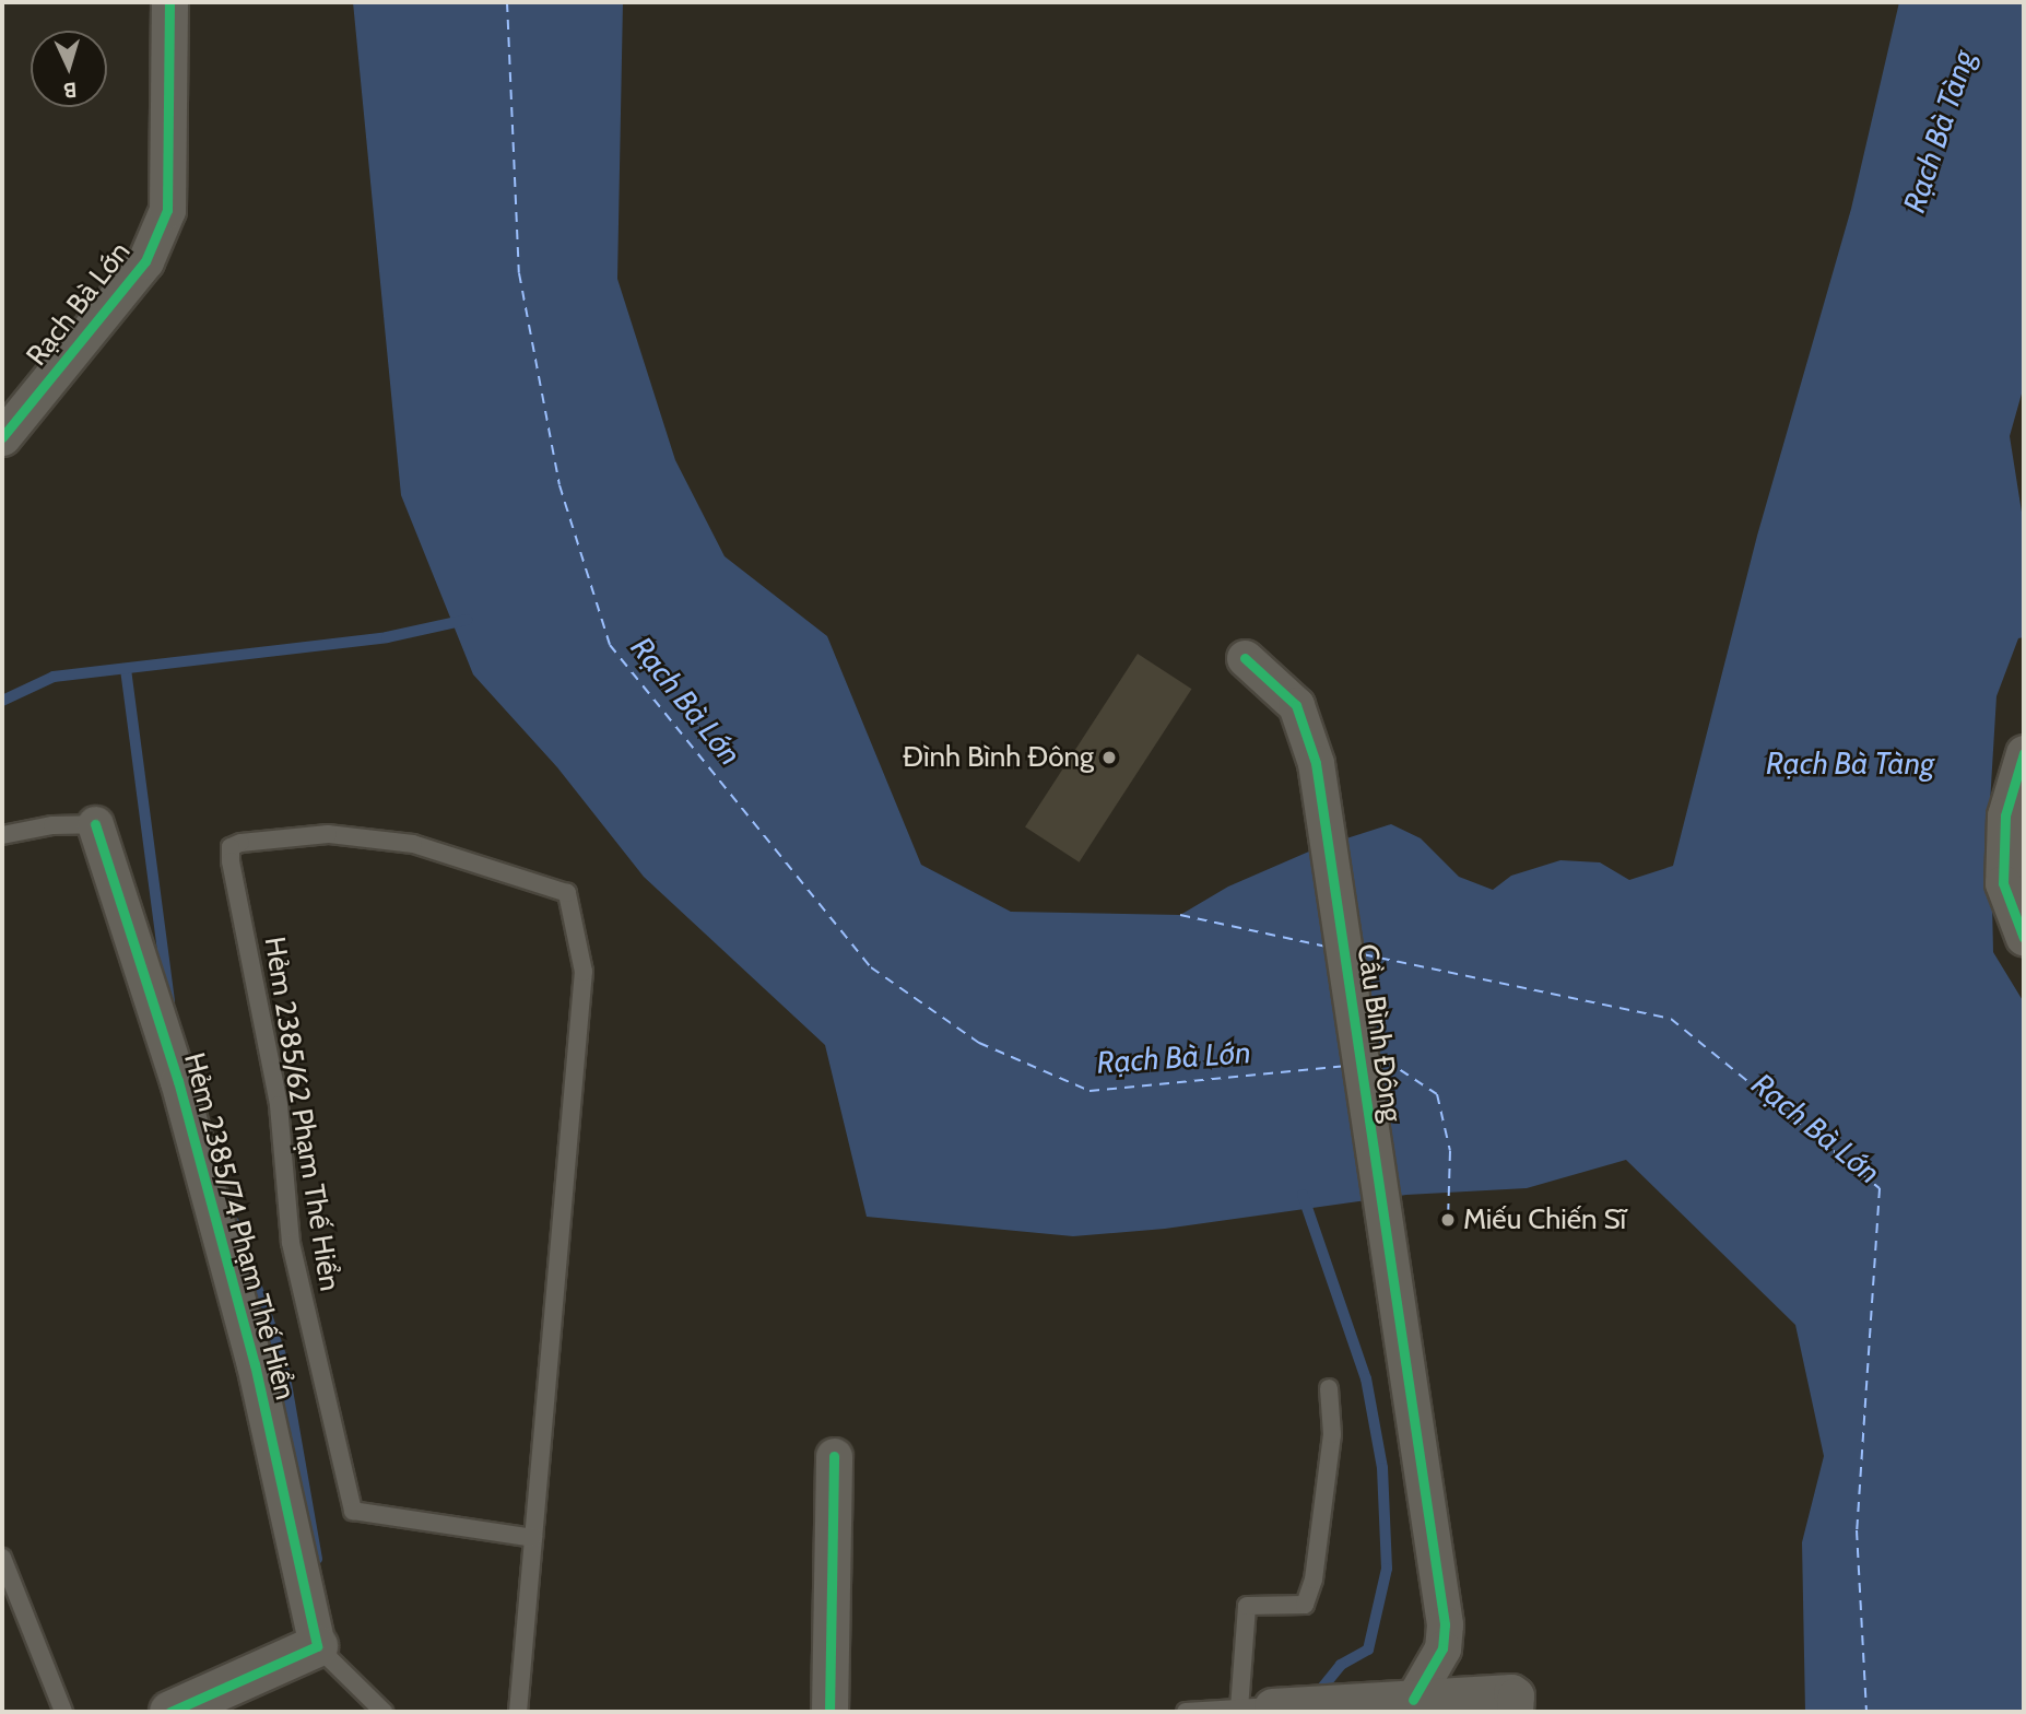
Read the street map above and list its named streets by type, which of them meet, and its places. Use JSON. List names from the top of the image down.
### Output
{
  "streets": {
    "street": ["Rạch Bà Lớn", "Cầu Bình Đông", "Hẻm 2385/74 Phạm Thế Hiển"],
    "lane": ["Hẻm 2385/62 Phạm Thế Hiển"]
  },
  "water": ["Rạch Bà Tàng", "Rạch Bà Lớn"],
  "places": ["Đình Bình Đông", "Miếu Chiến Sĩ"],
  "north": "bottom"
}
